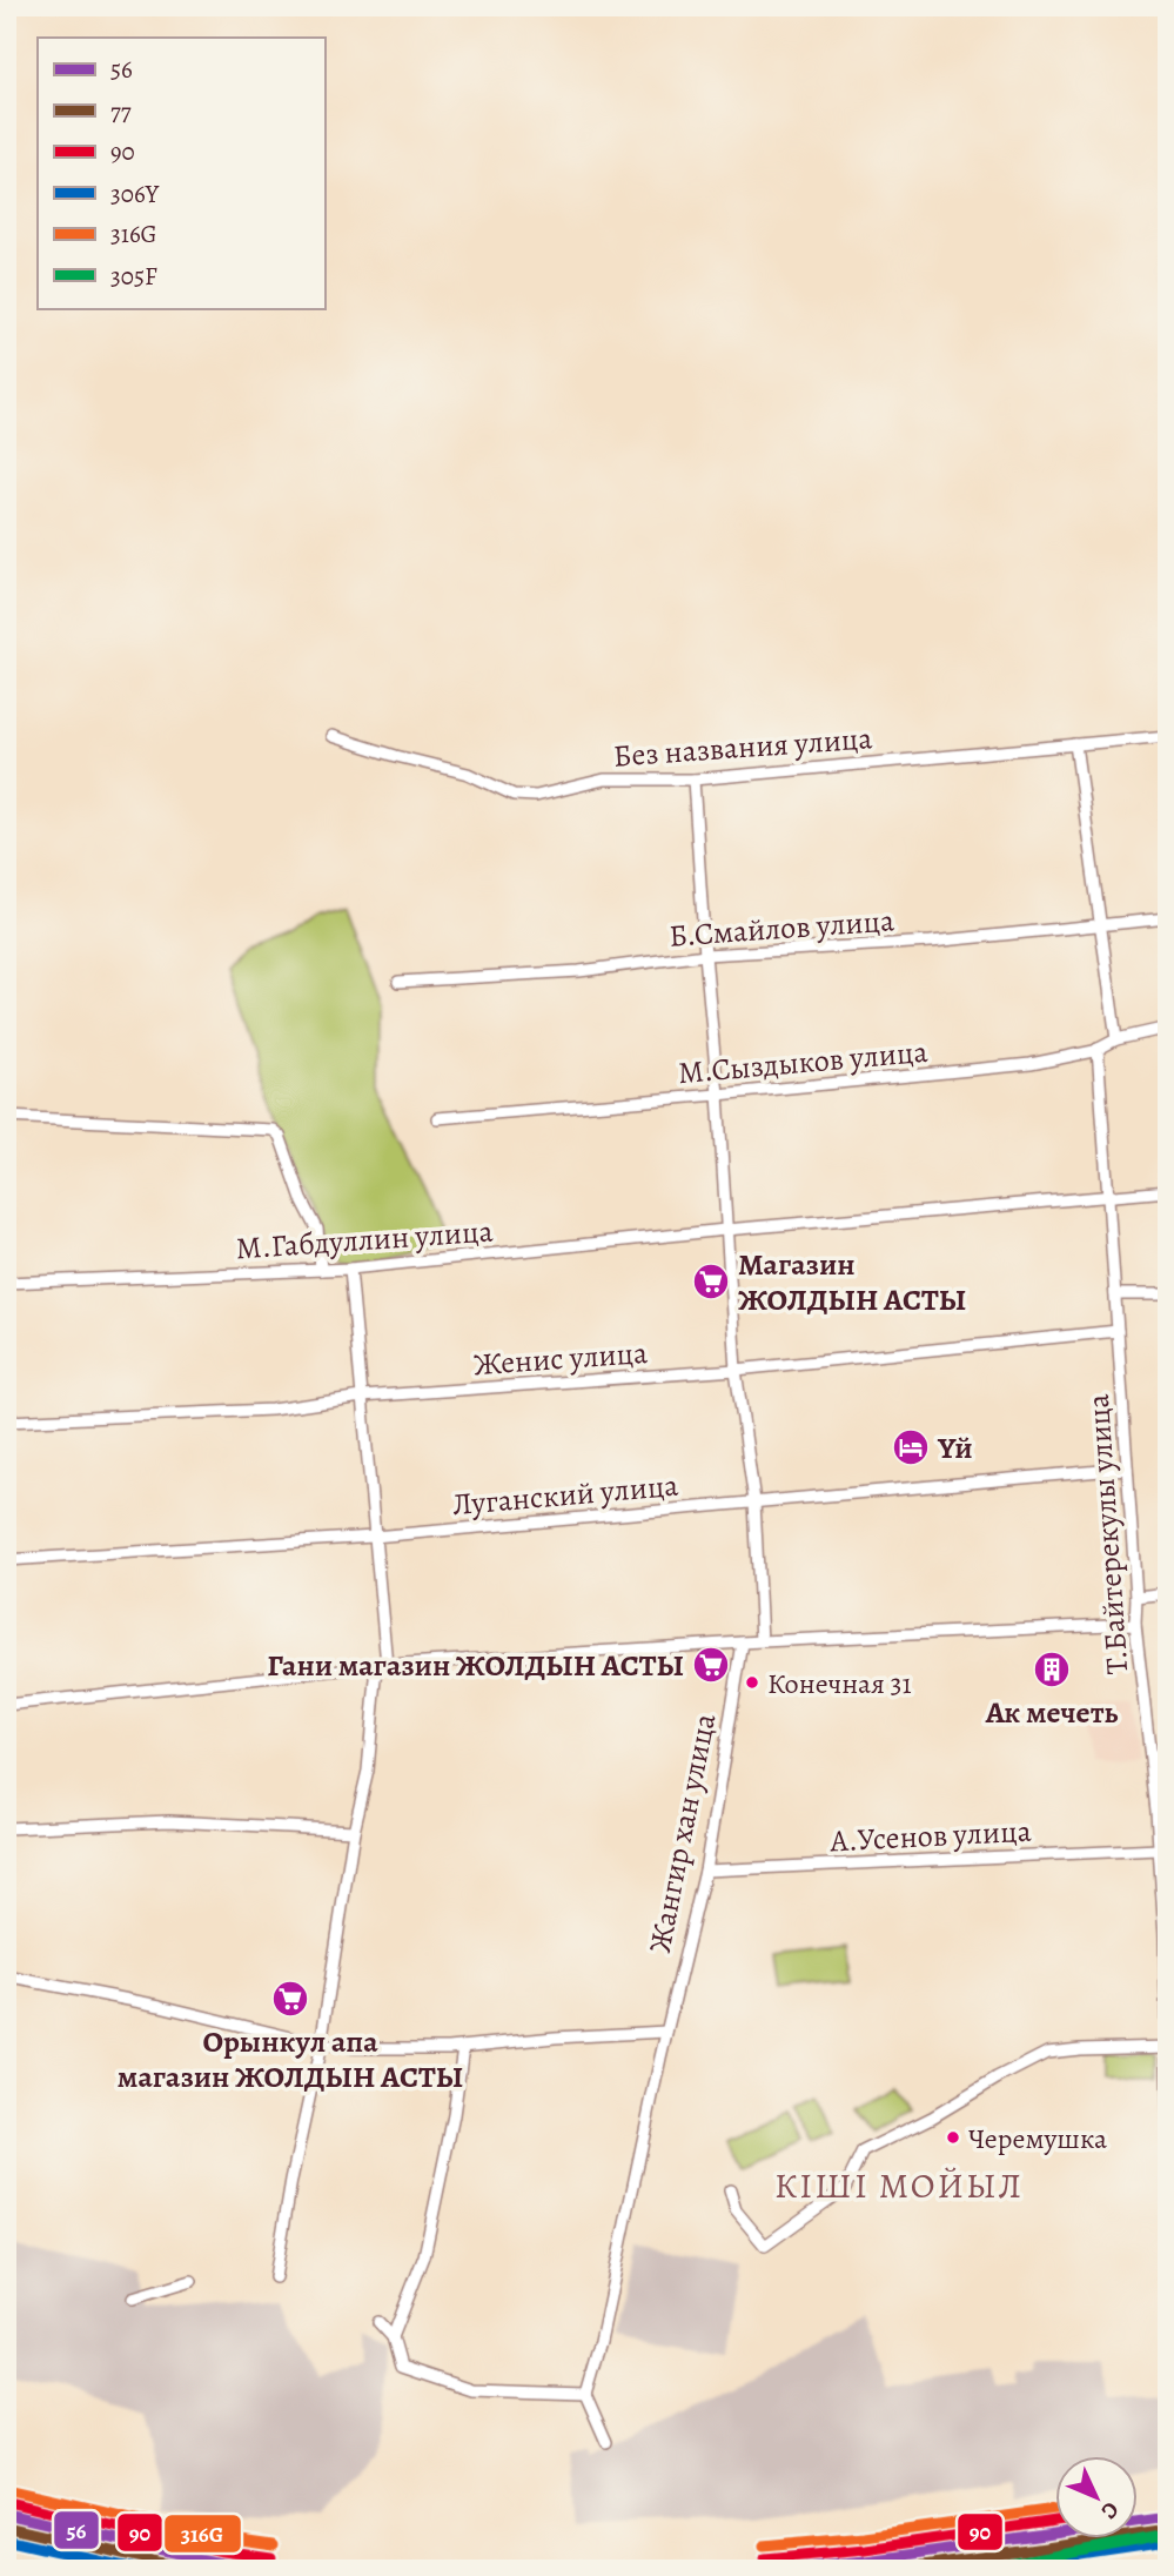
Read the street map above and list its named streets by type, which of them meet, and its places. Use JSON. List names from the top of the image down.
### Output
{
  "streets": {
    "street": [
      "Без названия улица",
      "Б.Смайлов улица",
      "М.Сыздыков улица",
      "М.Габдуллин улица",
      "Женис улица",
      "Луганский улица",
      "Т.Байтерекулы улица",
      "Жангир хан улица",
      "А.Усенов улица"
    ]
  },
  "crossings": [
    ["М.Сыздыков улица", "Т.Байтерекулы улица"],
    ["М.Габдуллин улица", "Т.Байтерекулы улица"],
    ["Женис улица", "Т.Байтерекулы улица"],
    ["Луганский улица", "Т.Байтерекулы улица"],
    ["Т.Байтерекулы улица", "А.Усенов улица"],
    ["Жангир хан улица", "А.Усенов улица"]
  ],
  "districts": ["КІШІ МОЙЫЛ"],
  "places": {
    "supermarket": ["Магазин ЖОЛДЫН АСТЫ", "Гани магазин ЖОЛДЫН АСТЫ", "Орынкул апа магазин ЖОЛДЫН АСТЫ"],
    "hotel": ["Үй"],
    "building": ["Ак мечеть"],
    "other": ["Конечная 31", "Черемушка"]
  },
  "lines": [
    "transit line 316G",
    "transit line 90",
    "transit line 56",
    "transit line 77",
    "transit line 305F",
    "transit line 306Y"
  ],
  "legend": [
    "56",
    "77",
    "90",
    "306Y",
    "316G",
    "305F"
  ],
  "north": "bottom right"
}
